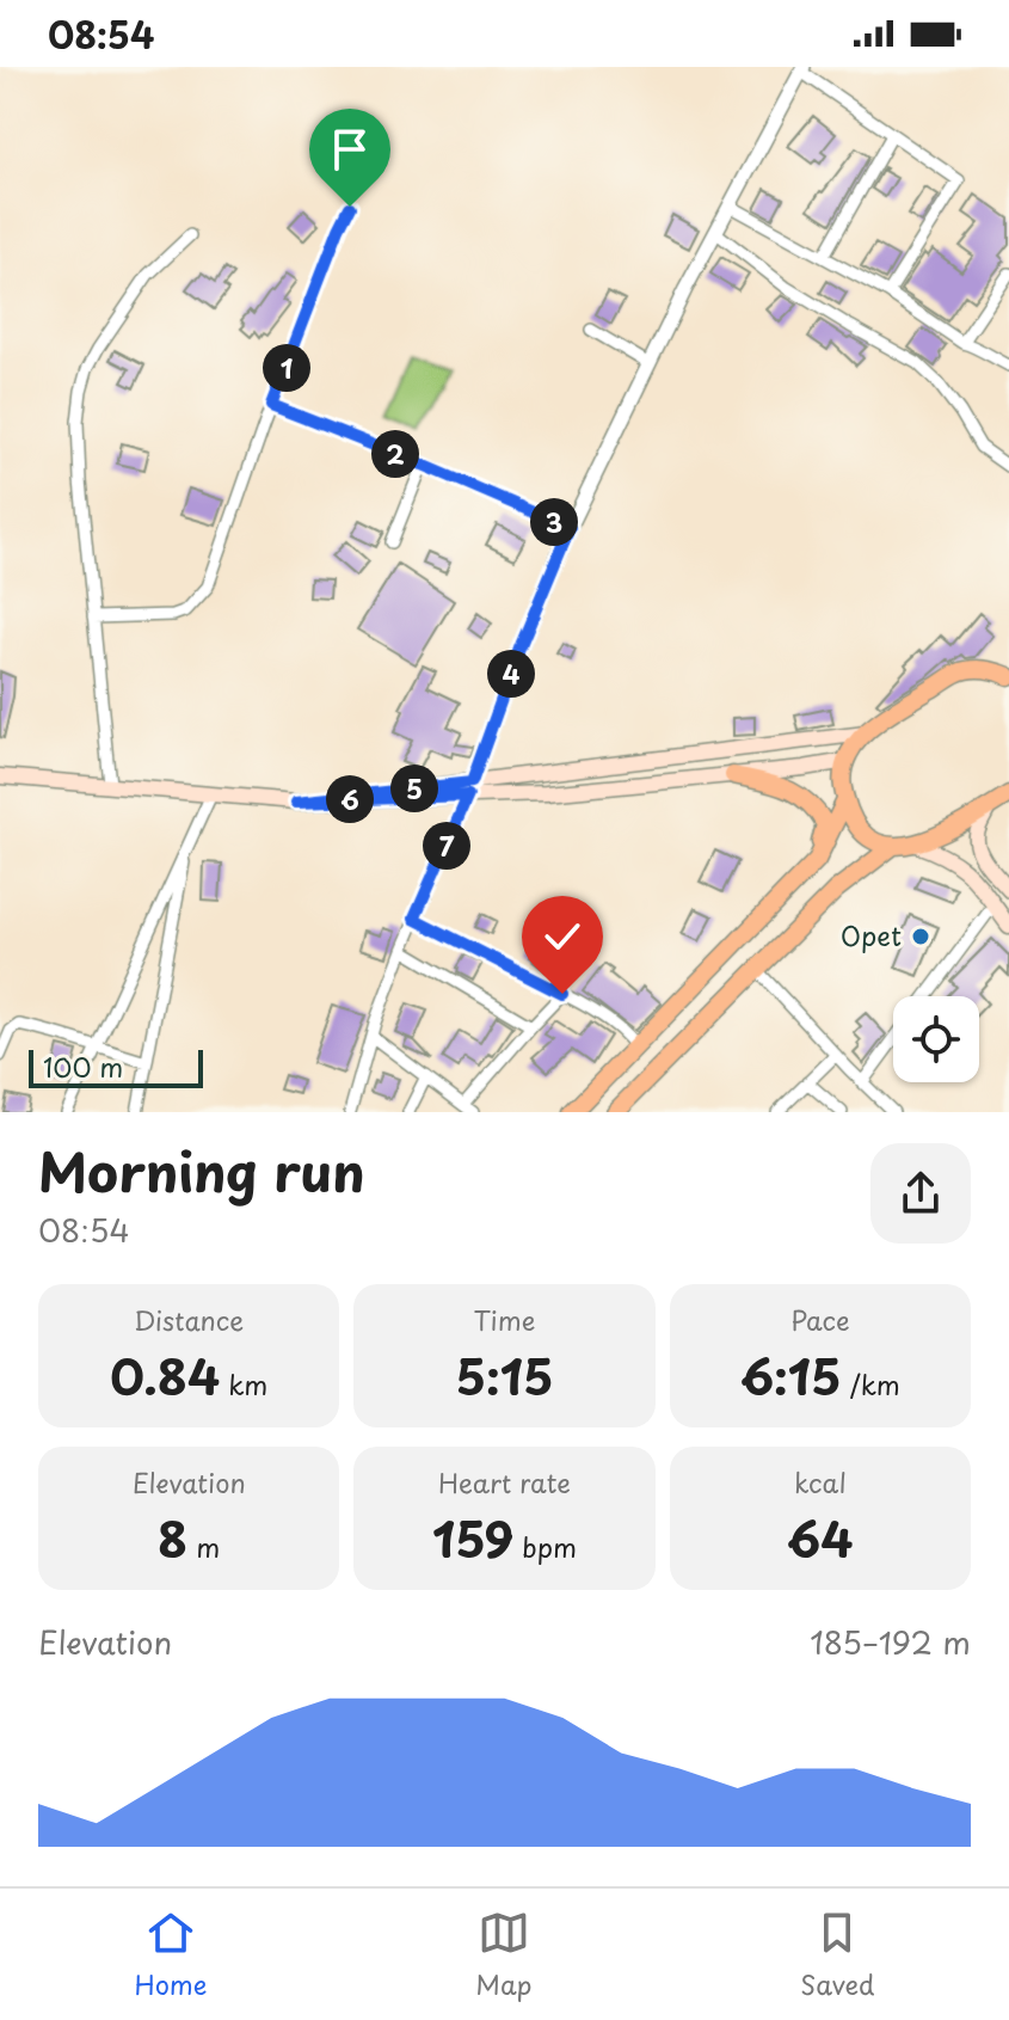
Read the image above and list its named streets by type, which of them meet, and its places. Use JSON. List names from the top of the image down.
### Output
{
  "places": ["Opet"],
  "scale_bar": "100 m",
  "page": {
    "status": "08:54",
    "pins": [
      "1",
      "2",
      "3",
      "4",
      "5",
      "6",
      "7"
    ],
    "scale": "100 m",
    "heading": ["Morning run", "08:54"],
    "stats": [
      ["Distance", "0.84 km"],
      ["Time", "5:15"],
      ["Pace", "6:15 /km"],
      ["Elevation", "8 m"],
      ["Heart rate", "159 bpm"],
      ["kcal", "64"]
    ],
    "chart": ["Elevation", "185–192 m"],
    "tabs": ["Home", "Map", "Saved"]
  }
}
